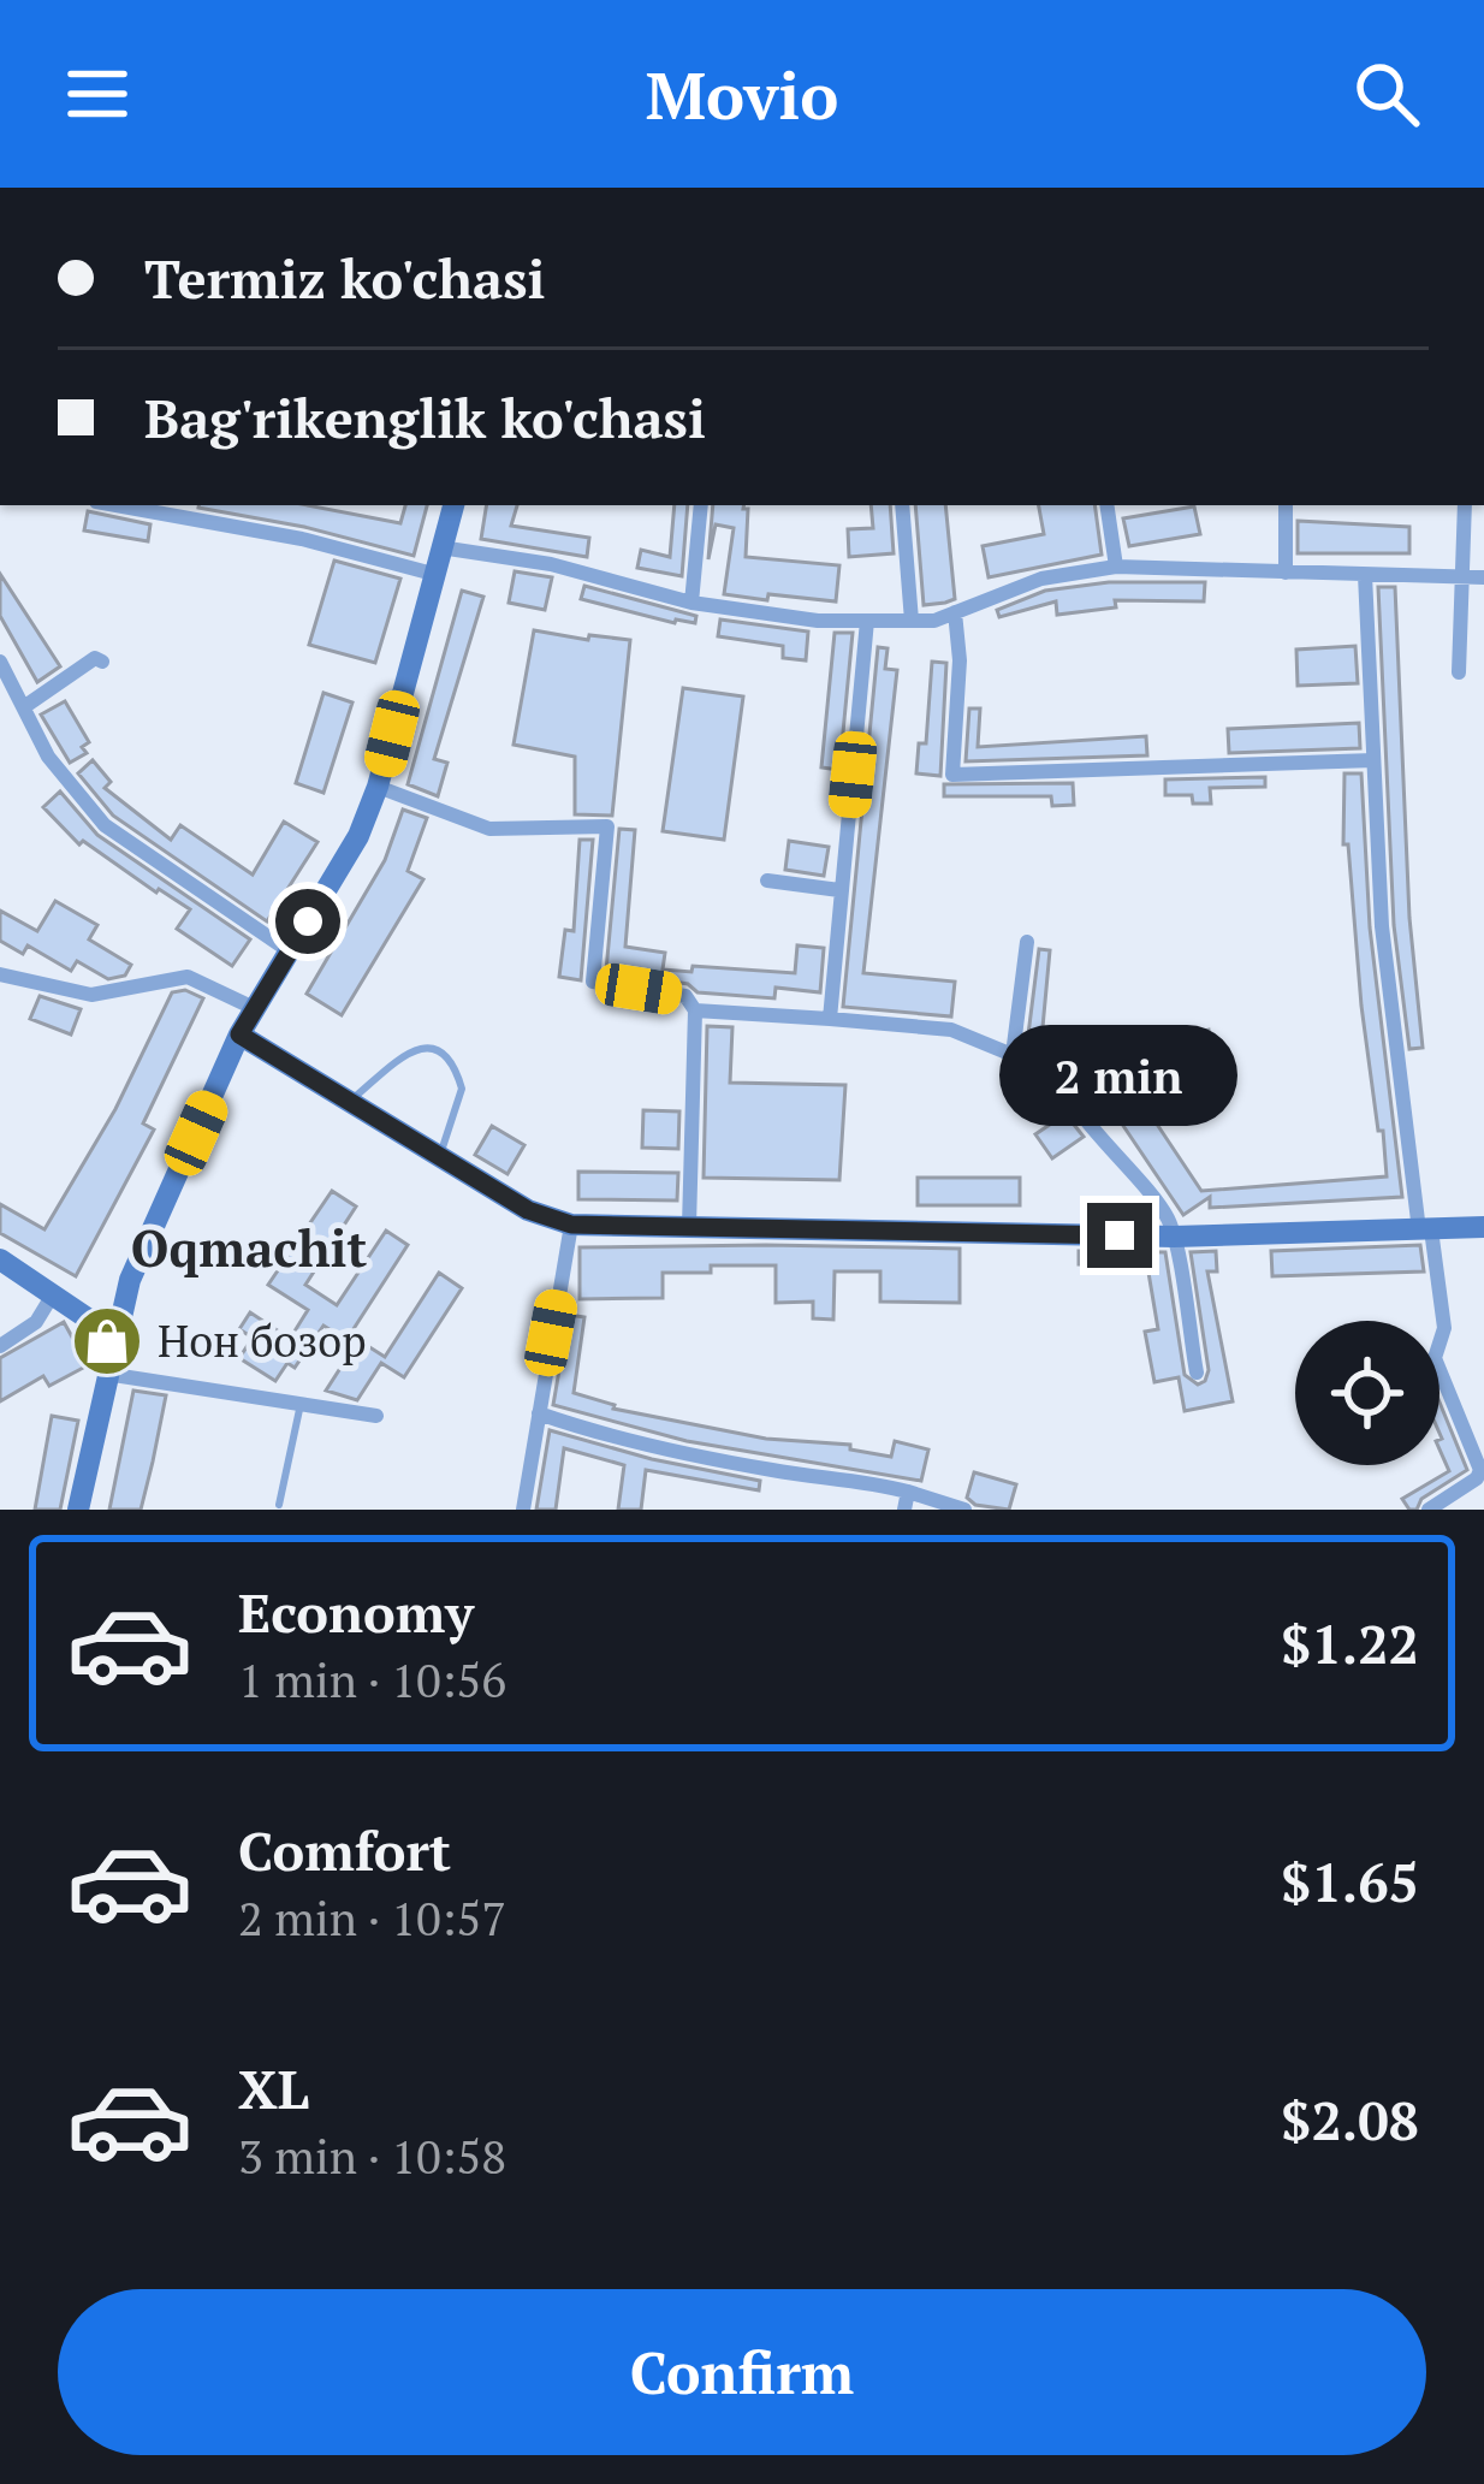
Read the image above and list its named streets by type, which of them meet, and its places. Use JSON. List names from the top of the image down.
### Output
{
  "districts": ["Oqmachit"],
  "places": {
    "shop": ["Нон бозор"]
  },
  "page": {
    "header": "Movio",
    "banner": ["Termiz ko'chasi", "Bag'rikenglik ko'chasi"],
    "bubble": "2 min",
    "list": [
      {
        "name": "Economy",
        "note": "1 min · 10:56",
        "value": "$1.22"
      },
      {
        "name": "Comfort",
        "note": "2 min · 10:57",
        "value": "$1.65"
      },
      {
        "name": "XL",
        "note": "3 min · 10:58",
        "value": "$2.08"
      }
    ],
    "buttons": "Confirm"
  }
}
